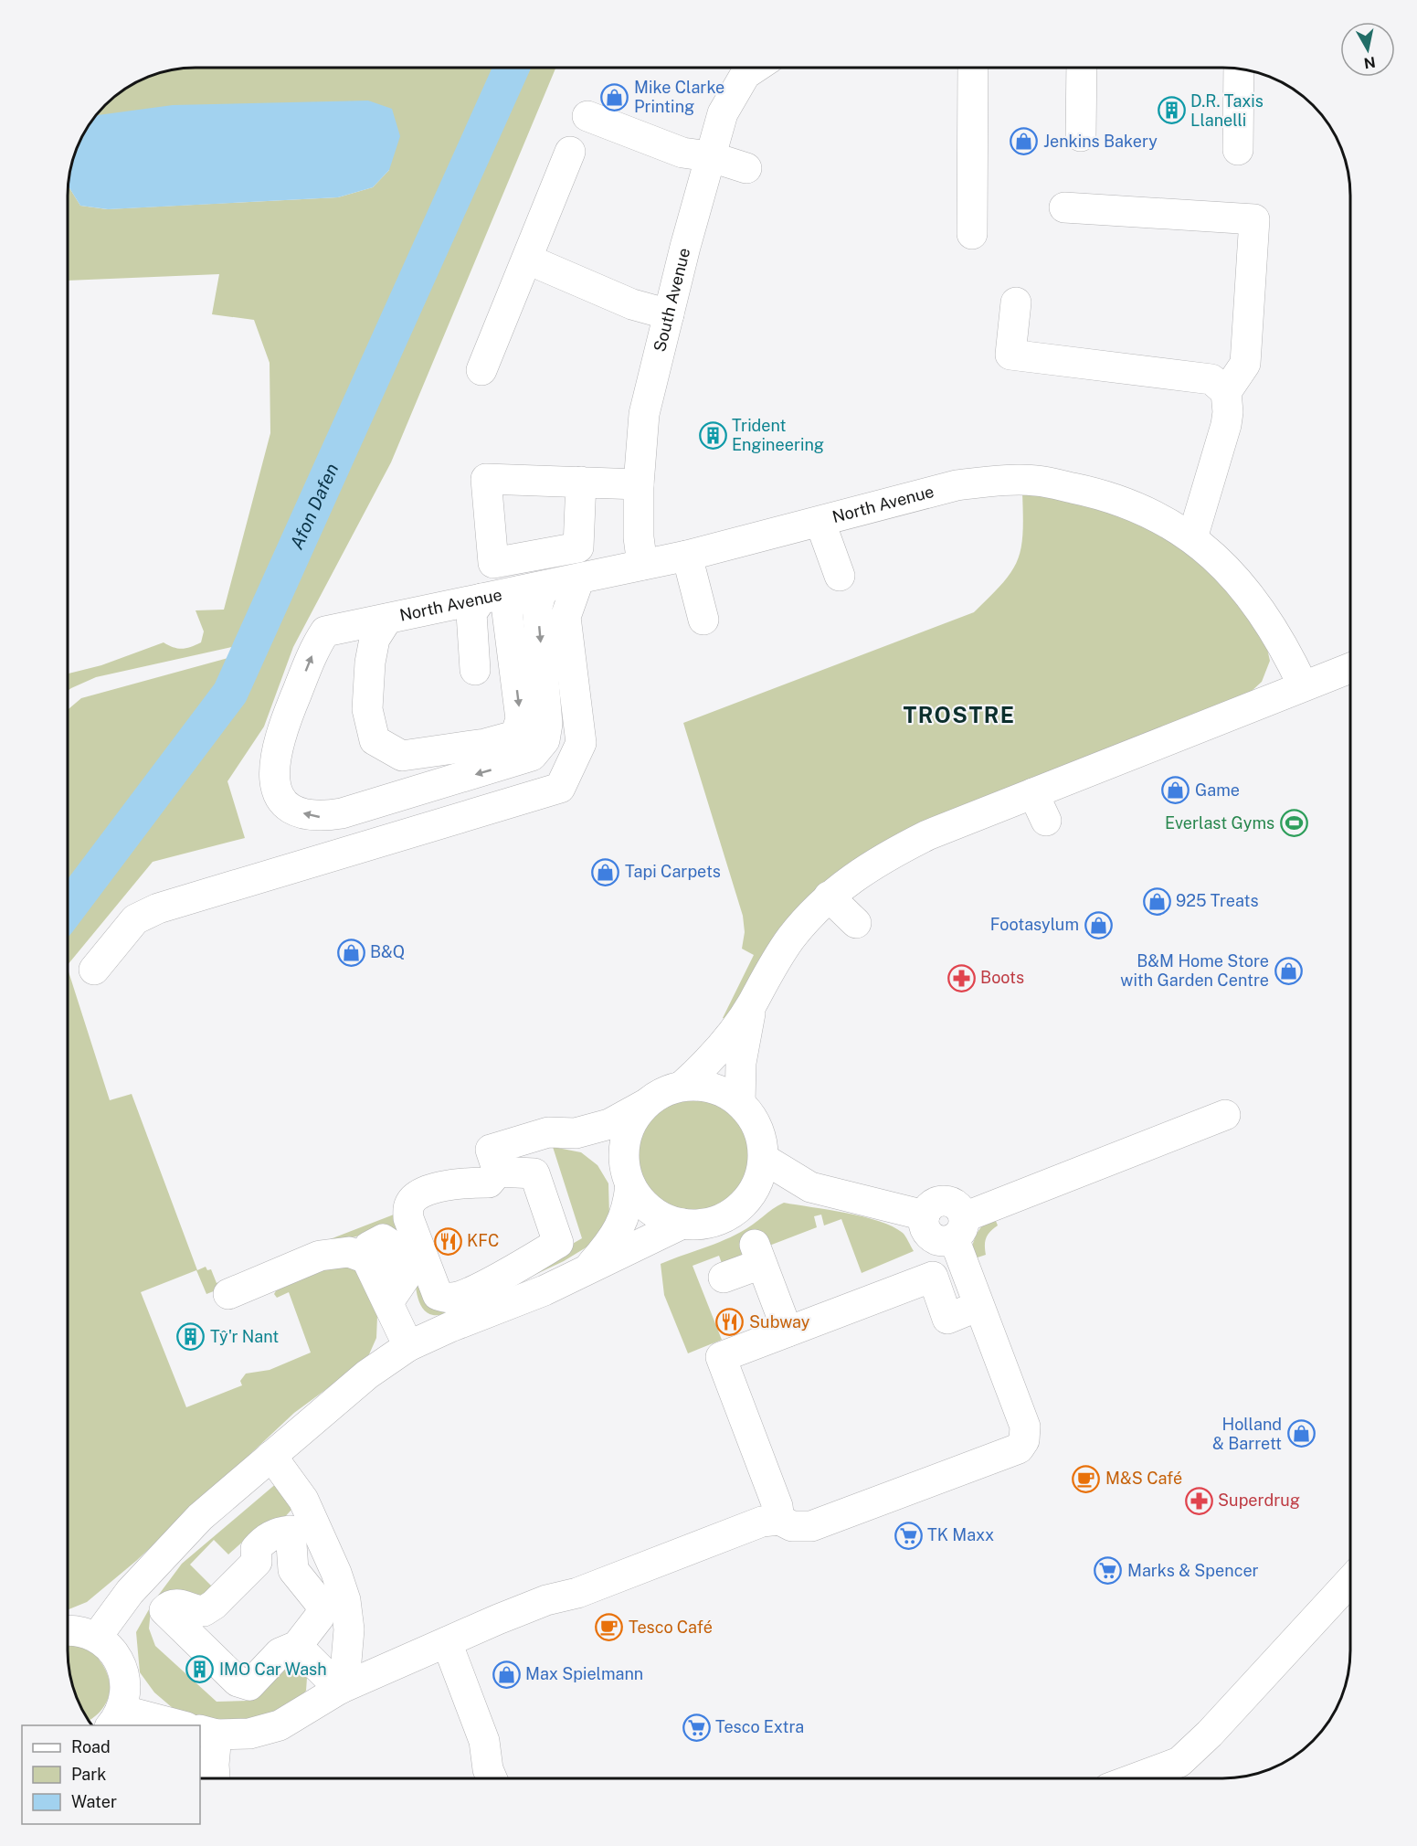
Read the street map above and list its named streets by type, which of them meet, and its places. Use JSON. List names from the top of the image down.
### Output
{
  "streets": {
    "street": ["South Avenue", "North Avenue"]
  },
  "crossings": [
    ["South Avenue", "North Avenue"]
  ],
  "districts": ["TROSTRE"],
  "water": ["Afon Dafen"],
  "places": {
    "shop": [
      "Mike Clarke Printing",
      "Jenkins Bakery",
      "Game",
      "Tapi Carpets",
      "925 Treats",
      "Footasylum",
      "B&Q",
      "B&M Home Store with Garden Centre",
      "Holland & Barrett",
      "Max Spielmann"
    ],
    "building": [
      "D.R. Taxis Llanelli",
      "Trident Engineering",
      "Tŷ'r Nant",
      "IMO Car Wash"
    ],
    "sports": ["Everlast Gyms"],
    "pharmacy": ["Boots", "Superdrug"],
    "restaurant": ["KFC", "Subway"],
    "cafe": ["M&S Café", "Tesco Café"],
    "supermarket": ["TK Maxx", "Marks & Spencer", "Tesco Extra"]
  },
  "legend": ["Road", "Park", "Water"],
  "north": "bottom"
}
